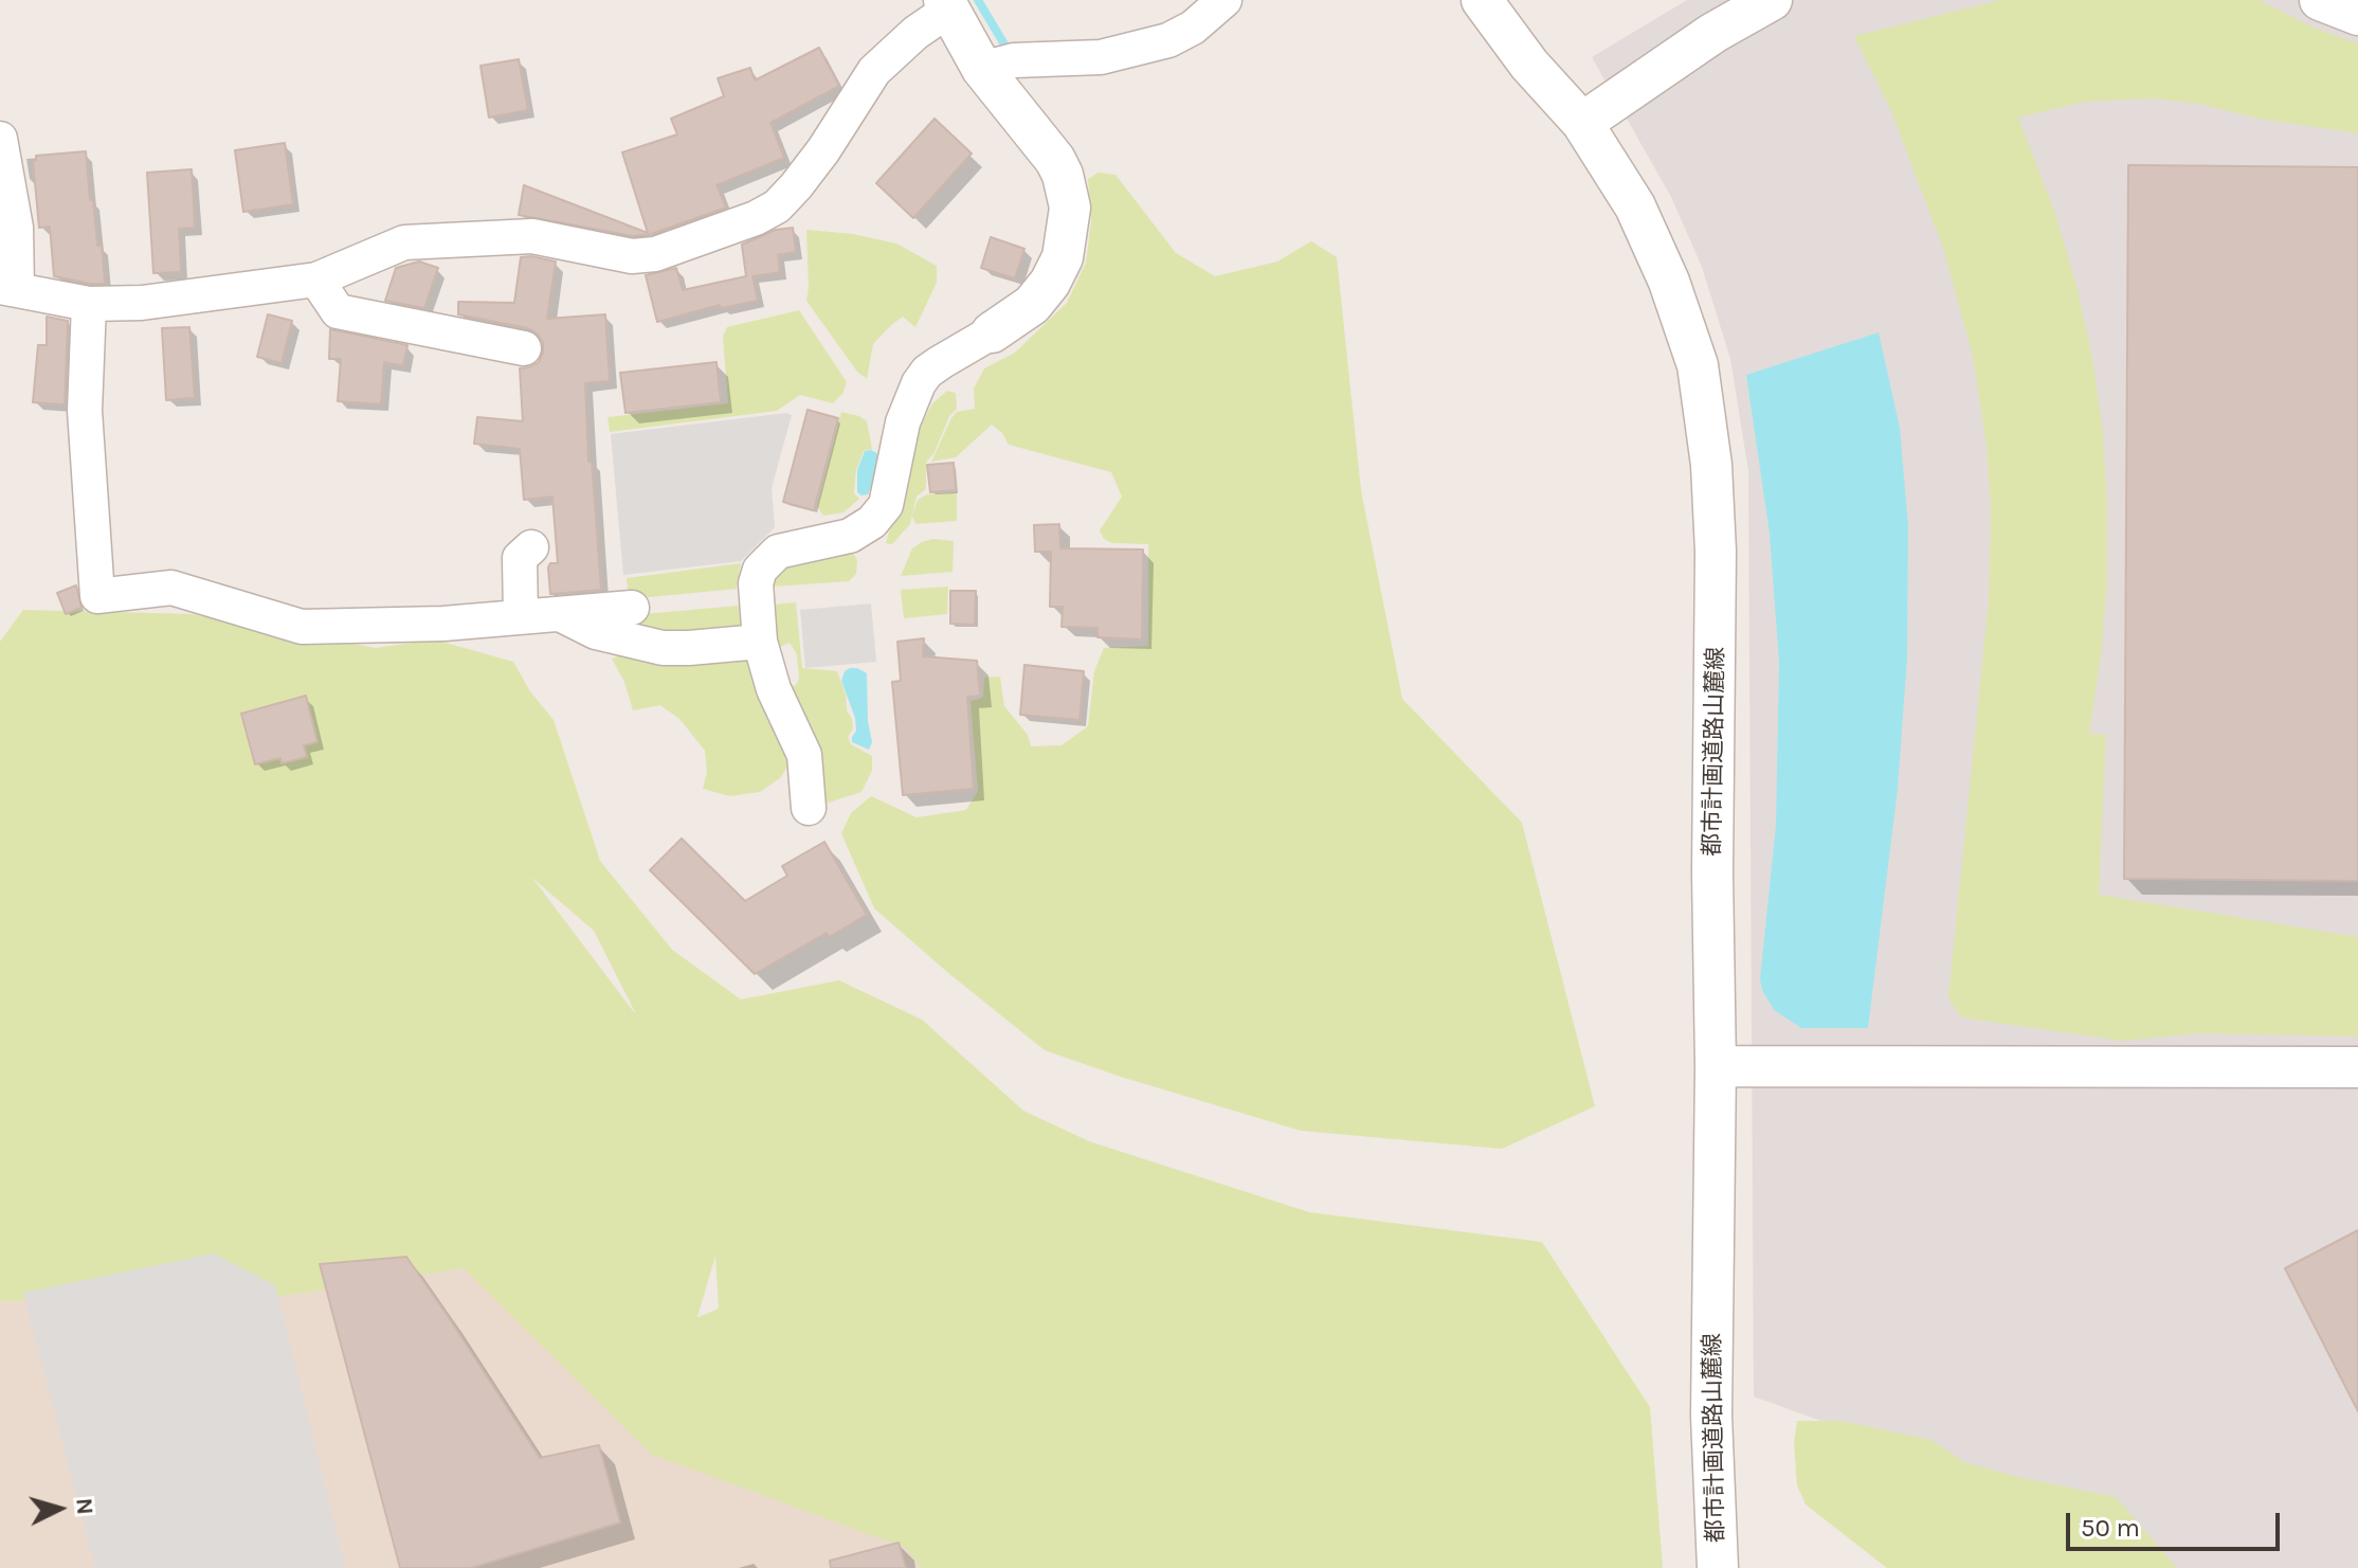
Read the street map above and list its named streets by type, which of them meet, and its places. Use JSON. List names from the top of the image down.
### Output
{
  "streets": {
    "street": ["都市計画道路山麓線"]
  },
  "scale_bar": "50 m",
  "north": "right"
}
